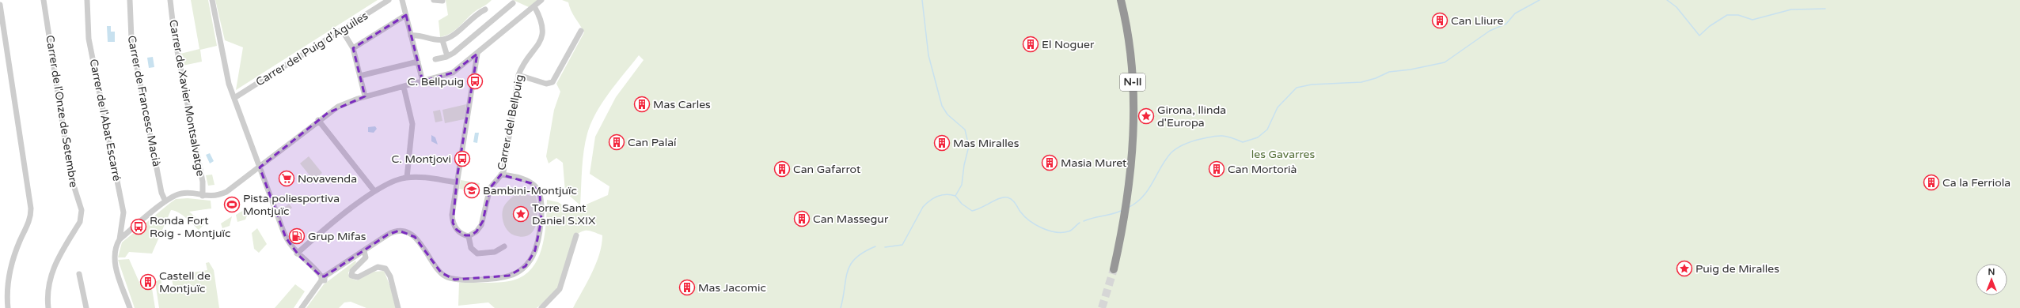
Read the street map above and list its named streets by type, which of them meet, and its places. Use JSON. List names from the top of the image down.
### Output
{
  "streets": {
    "highway": ["N-II"],
    "street": [
      "Carrer del Puig d'Àguiles",
      "Carrer de Xavier Montsalvatge",
      "Carrer de Francesc Macià",
      "Carrer de l'Onze de Setembre",
      "Carrer de l'Abat Escarré",
      "Carrer del Bellpuig"
    ]
  },
  "parks": ["les Gavarres"],
  "places": {
    "building": [
      "Can Lliure",
      "El Noguer",
      "Mas Carles",
      "Can Palaí",
      "Mas Miralles",
      "Masia Muret",
      "Can Gafarrot",
      "Can Mortorià",
      "Ca la Ferriola",
      "Can Massegur",
      "Castell de Montjuïc",
      "Mas Jacomic"
    ],
    "bus stop": ["C. Bellpuig", "C. Montjovi", "Ronda Fort Roig - Montjuïc"],
    "place": ["Girona, llinda d'Europa", "Torre Sant Daniel S.XIX", "Puig de Miralles"],
    "supermarket": ["Novavenda"],
    "school or university": ["Bambini-Montjuïc"],
    "sports": ["Pista poliesportiva Montjuïc"],
    "fuel station": ["Grup Mifas"]
  },
  "north": "top"
}
